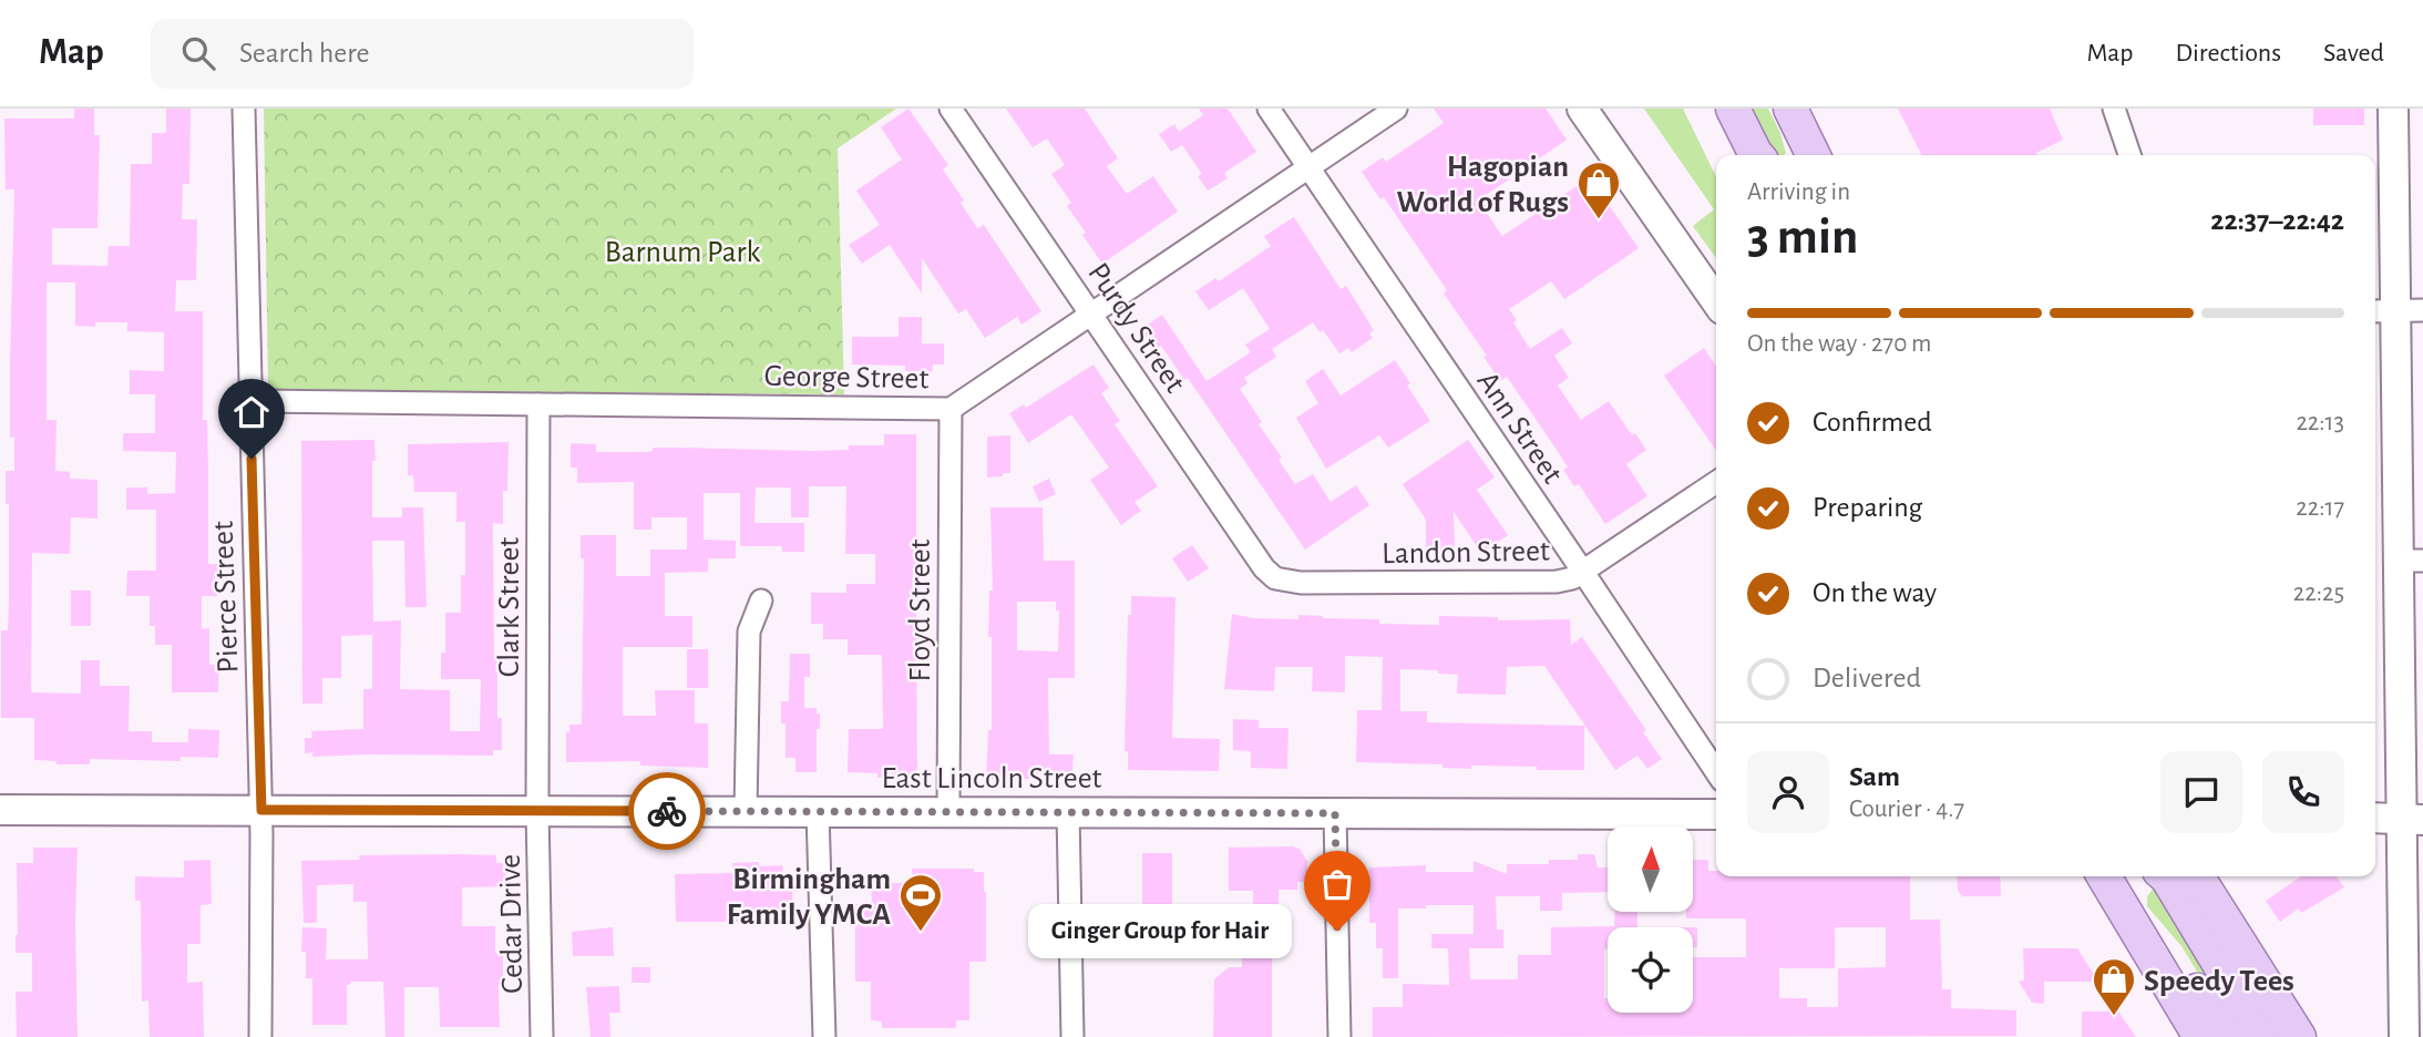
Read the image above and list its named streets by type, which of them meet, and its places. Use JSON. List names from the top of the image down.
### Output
{
  "streets": {
    "street": [
      "Purdy Street",
      "George Street",
      "Ann Street",
      "Landon Street",
      "Pierce Street",
      "Clark Street",
      "Floyd Street",
      "East Lincoln Street",
      "Cedar Drive"
    ]
  },
  "crossings": [
    ["Purdy Street", "George Street"],
    ["Purdy Street", "Landon Street"],
    ["George Street", "Ann Street"],
    ["George Street", "Pierce Street"],
    ["George Street", "Clark Street"],
    ["George Street", "Floyd Street"],
    ["Ann Street", "Landon Street"],
    ["Pierce Street", "East Lincoln Street"],
    ["Clark Street", "East Lincoln Street"],
    ["Clark Street", "Cedar Drive"],
    ["Floyd Street", "East Lincoln Street"],
    ["East Lincoln Street", "Cedar Drive"]
  ],
  "parks": ["Barnum Park"],
  "places": {
    "shop": ["Hagopian World of Rugs", "Speedy Tees"],
    "other": ["Ginger Group for Hair"],
    "sports": ["Birmingham Family YMCA"]
  },
  "north": "top",
  "page": {
    "header": "Map",
    "search": "Search here",
    "nav": ["Map", "Directions", "Saved"],
    "heading": ["3 min", "Arriving in", "22:37–22:42"],
    "panel": ["Sam", "Courier · 4.7"],
    "bar": "On the way · 270 m",
    "list": [
      ["Confirmed", "22:13"],
      ["Preparing", "22:17"],
      ["On the way", "22:25"],
      "Delivered"
    ],
    "bubble": "Ginger Group for Hair"
  }
}
